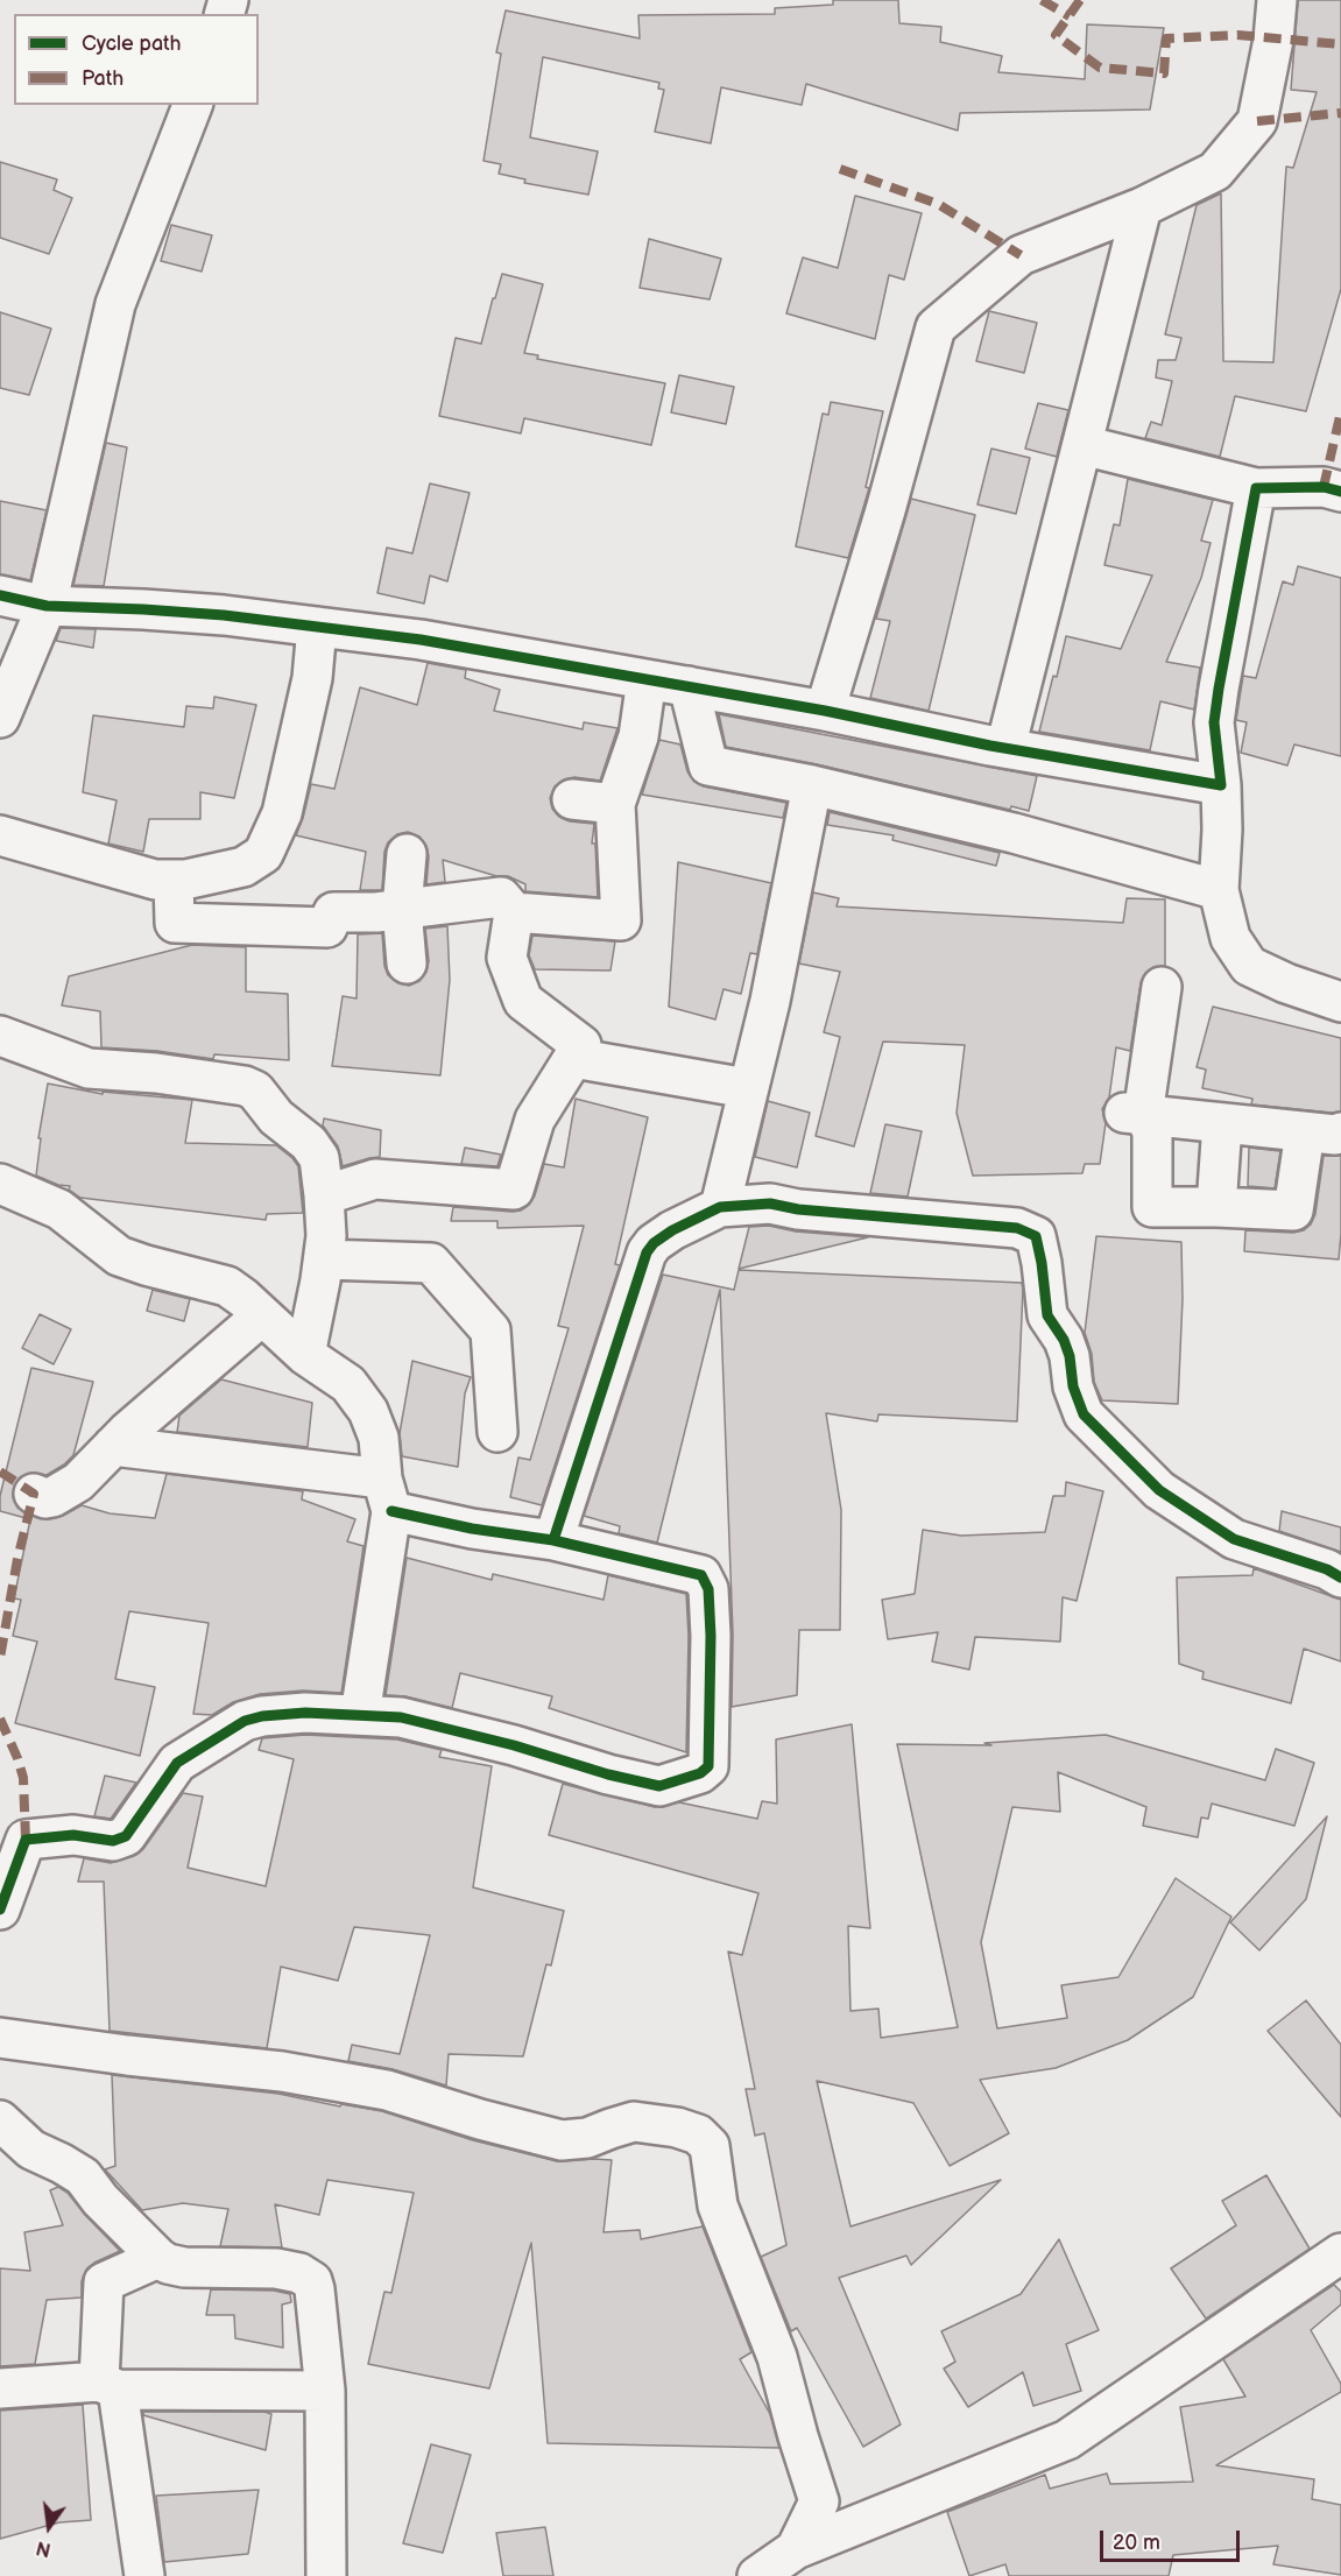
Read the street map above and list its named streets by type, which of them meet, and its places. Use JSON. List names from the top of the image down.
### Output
{
  "legend": ["Cycle path", "Path"],
  "scale_bar": "20 m",
  "north": "bottom"
}
